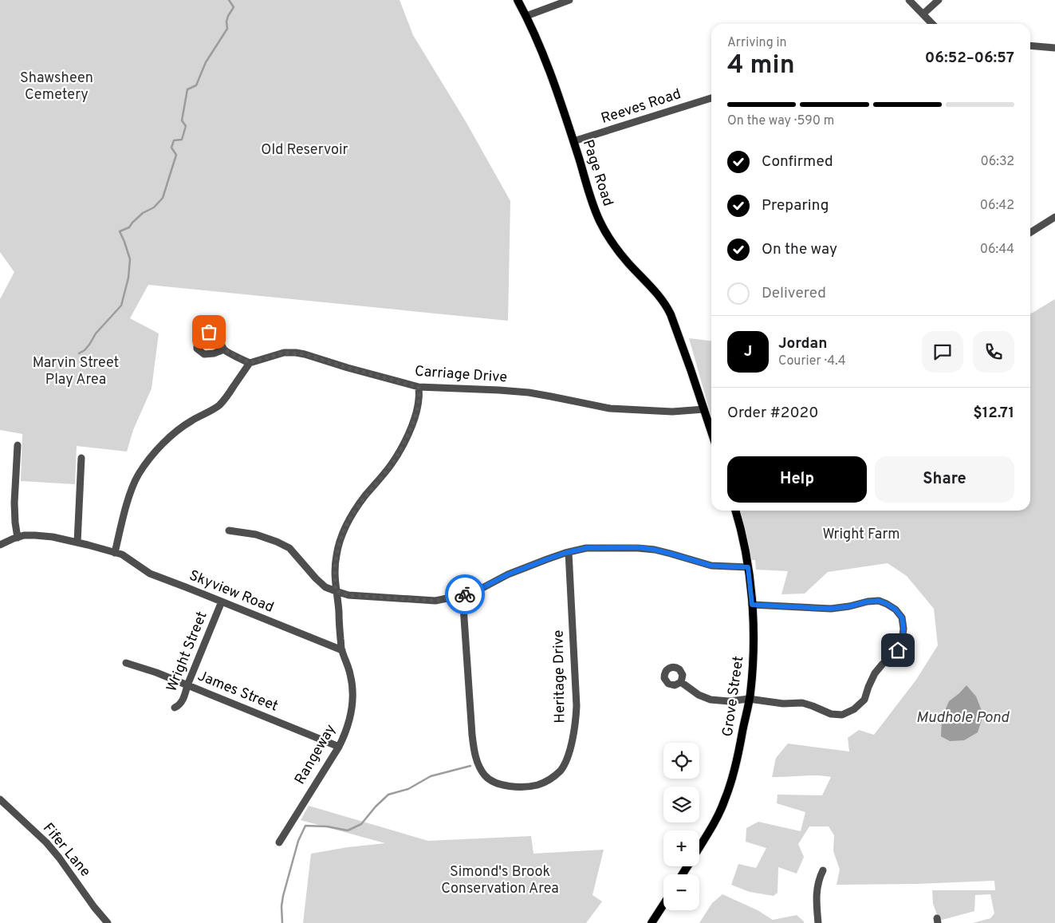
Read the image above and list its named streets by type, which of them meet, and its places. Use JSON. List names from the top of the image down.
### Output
{
  "streets": {
    "main road": ["Page Road", "Grove Street"],
    "street": [
      "Reeves Road",
      "Carriage Drive",
      "Skyview Road",
      "Wright Street",
      "Heritage Drive",
      "James Street",
      "Rangeway",
      "Fifer Lane"
    ]
  },
  "crossings": [
    ["Reeves Road", "Page Road"],
    ["Page Road", "Carriage Drive"],
    ["Carriage Drive", "Rangeway"],
    ["Skyview Road", "Wright Street"],
    ["Skyview Road", "Rangeway"],
    ["Wright Street", "James Street"],
    ["James Street", "Rangeway"]
  ],
  "water": ["Mudhole Pond"],
  "parks": [
    "Shawsheen Cemetery",
    "Old Reservoir",
    "Marvin Street Play Area",
    "Wright Farm",
    "Simond's Brook Conservation Area"
  ],
  "page": {
    "heading": ["4 min", "Arriving in", "06:52–06:57"],
    "panel": [
      "Jordan",
      "Courier · 4.4",
      "Order #2020",
      "$12.71"
    ],
    "bar": "On the way · 590 m",
    "list": [
      ["Confirmed", "06:32"],
      ["Preparing", "06:42"],
      ["On the way", "06:44"],
      "Delivered"
    ],
    "round": "J",
    "buttons": ["Help", "Share"],
    "map_buttons": ["+", "−"]
  }
}
